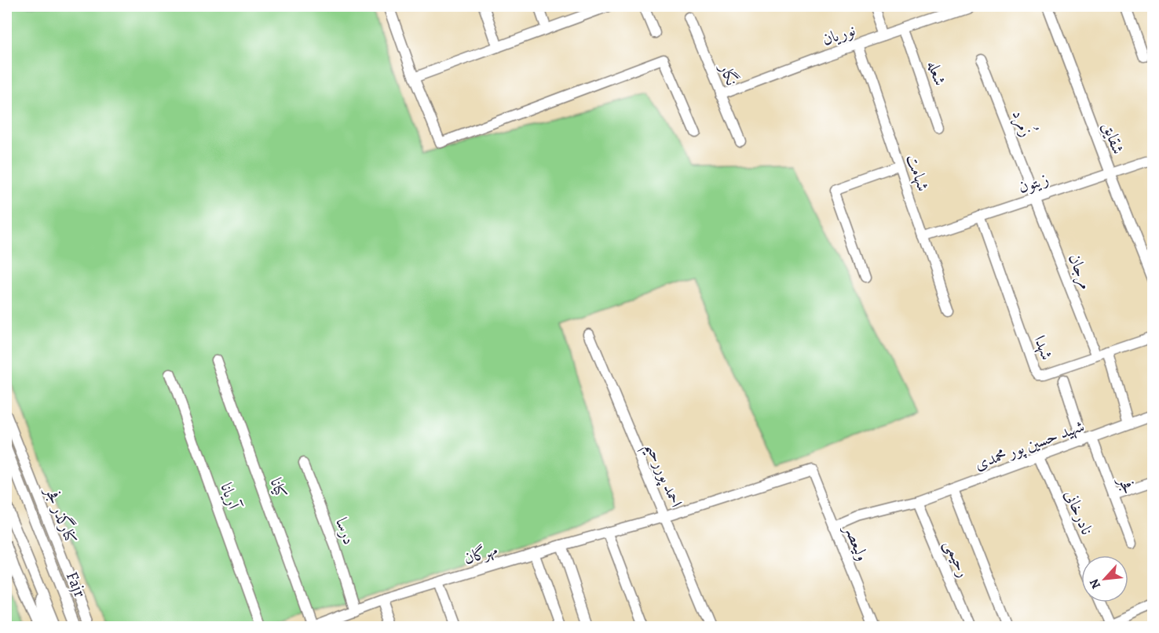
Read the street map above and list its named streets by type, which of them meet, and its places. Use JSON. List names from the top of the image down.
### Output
{
  "streets": {
    "street": [
      "نوریان",
      "شعله",
      "نگار",
      "زُمرد",
      "شقایق",
      "شهامت",
      "زیتون",
      "مرجان",
      "شهدا",
      "شهید حسین پور محمدی",
      "احمد پوررحیم",
      "فجر",
      "کیانا",
      "آریانا",
      "نادرخانی",
      "کنارگذر فجر",
      "درسا",
      "ولیعصر",
      "مهرگان",
      "رحیمی",
      "Fajr"
    ]
  },
  "crossings": [
    ["نوریان", "شعله"],
    ["نوریان", "نگار"],
    ["نوریان", "شهامت"],
    ["زُمرد", "زیتون"],
    ["زُمرد", "مرجان"],
    ["شقایق", "زیتون"],
    ["شهامت", "زیتون"],
    ["زیتون", "مرجان"],
    ["زیتون", "شهدا"],
    ["مرجان", "شهدا"],
    ["شهید حسین پور محمدی", "فجر"],
    ["شهید حسین پور محمدی", "نادرخانی"],
    ["شهید حسین پور محمدی", "ولیعصر"],
    ["شهید حسین پور محمدی", "رحیمی"],
    ["احمد پوررحیم", "مهرگان"],
    ["کیانا", "مهرگان"],
    ["درسا", "مهرگان"],
    ["ولیعصر", "مهرگان"]
  ],
  "north": "bottom left"
}
